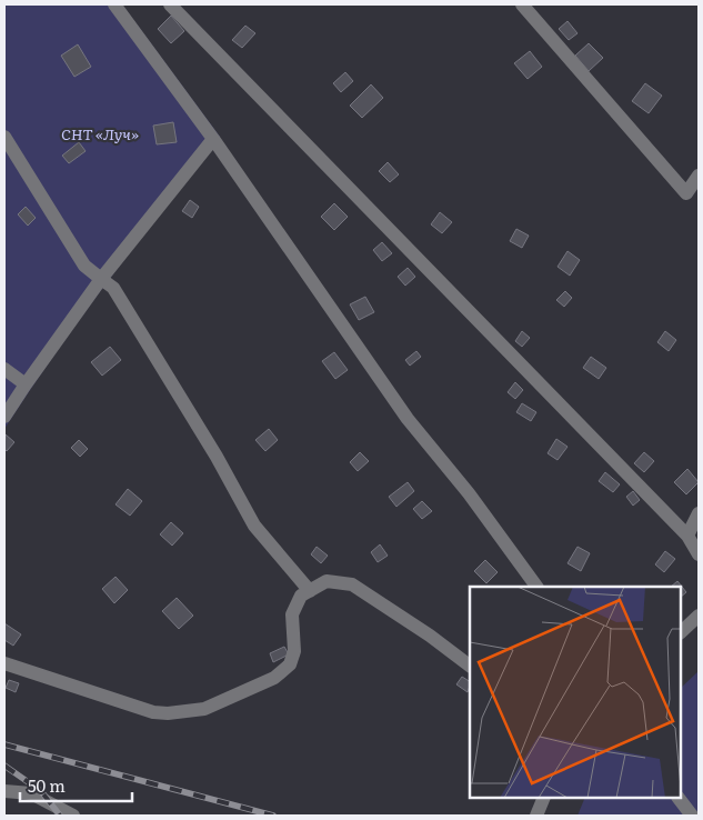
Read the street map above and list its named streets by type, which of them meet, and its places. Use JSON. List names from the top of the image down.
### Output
{
  "parks": ["СНТ «Луч»"],
  "scale_bar": "50 m"
}
